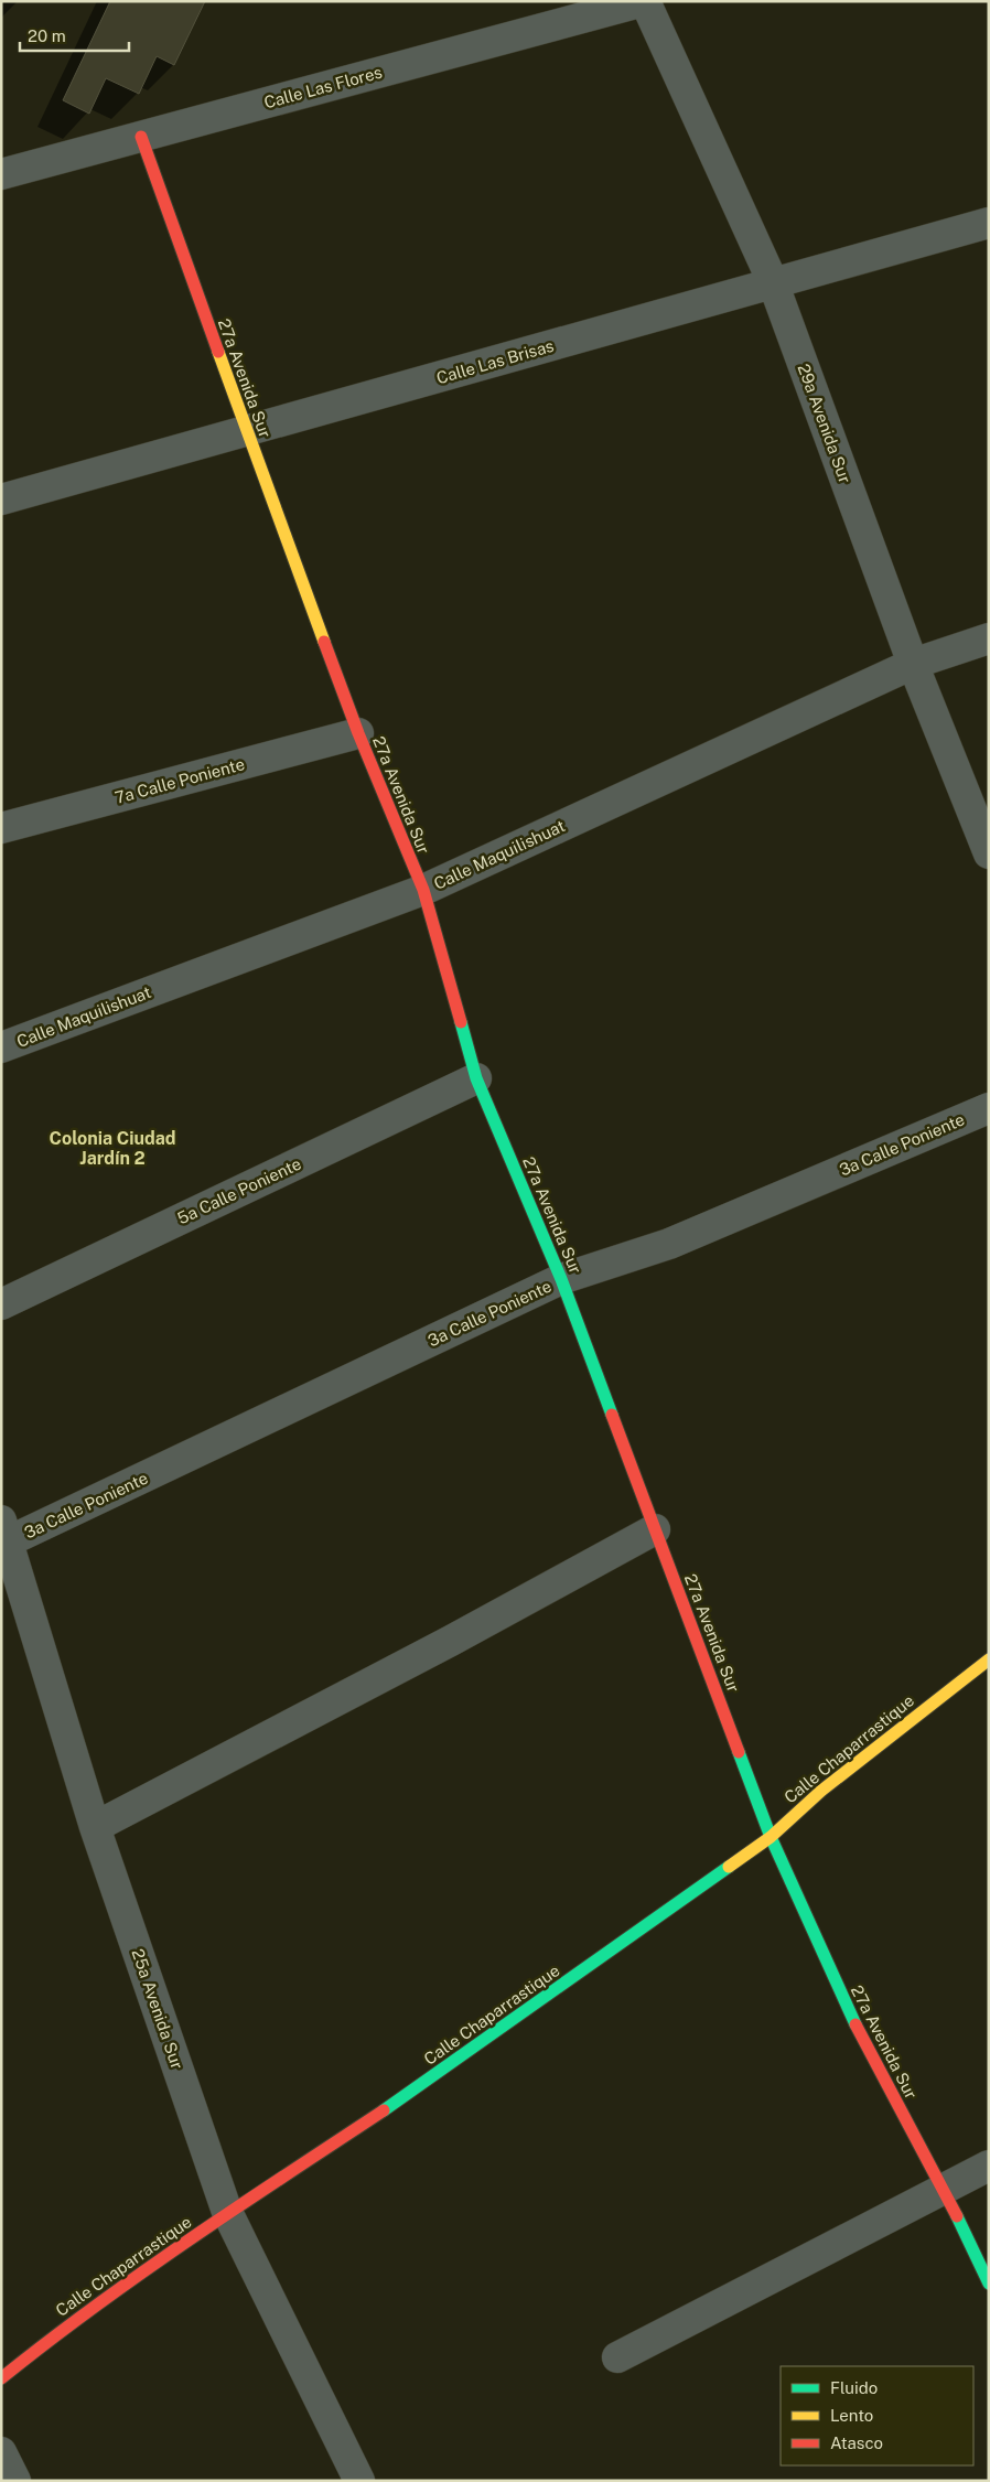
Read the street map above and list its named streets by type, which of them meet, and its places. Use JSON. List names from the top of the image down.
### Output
{
  "streets": {
    "street": [
      "Calle Las Flores",
      "Calle Las Brisas",
      "27a Avenida Sur",
      "29a Avenida Sur",
      "7a Calle Poniente",
      "Calle Maquilishuat",
      "3a Calle Poniente",
      "5a Calle Poniente",
      "Calle Chaparrastique",
      "25a Avenida Sur"
    ]
  },
  "crossings": [
    ["Calle Las Flores", "27a Avenida Sur"],
    ["Calle Las Flores", "29a Avenida Sur"],
    ["Calle Las Brisas", "27a Avenida Sur"],
    ["Calle Las Brisas", "29a Avenida Sur"],
    ["27a Avenida Sur", "7a Calle Poniente"],
    ["27a Avenida Sur", "Calle Maquilishuat"],
    ["27a Avenida Sur", "3a Calle Poniente"],
    ["27a Avenida Sur", "5a Calle Poniente"],
    ["27a Avenida Sur", "Calle Chaparrastique"],
    ["29a Avenida Sur", "Calle Maquilishuat"],
    ["3a Calle Poniente", "25a Avenida Sur"],
    ["Calle Chaparrastique", "25a Avenida Sur"]
  ],
  "districts": ["Colonia Ciudad Jardín 2"],
  "legend": ["Fluido", "Lento", "Atasco"],
  "scale_bar": "20 m"
}
